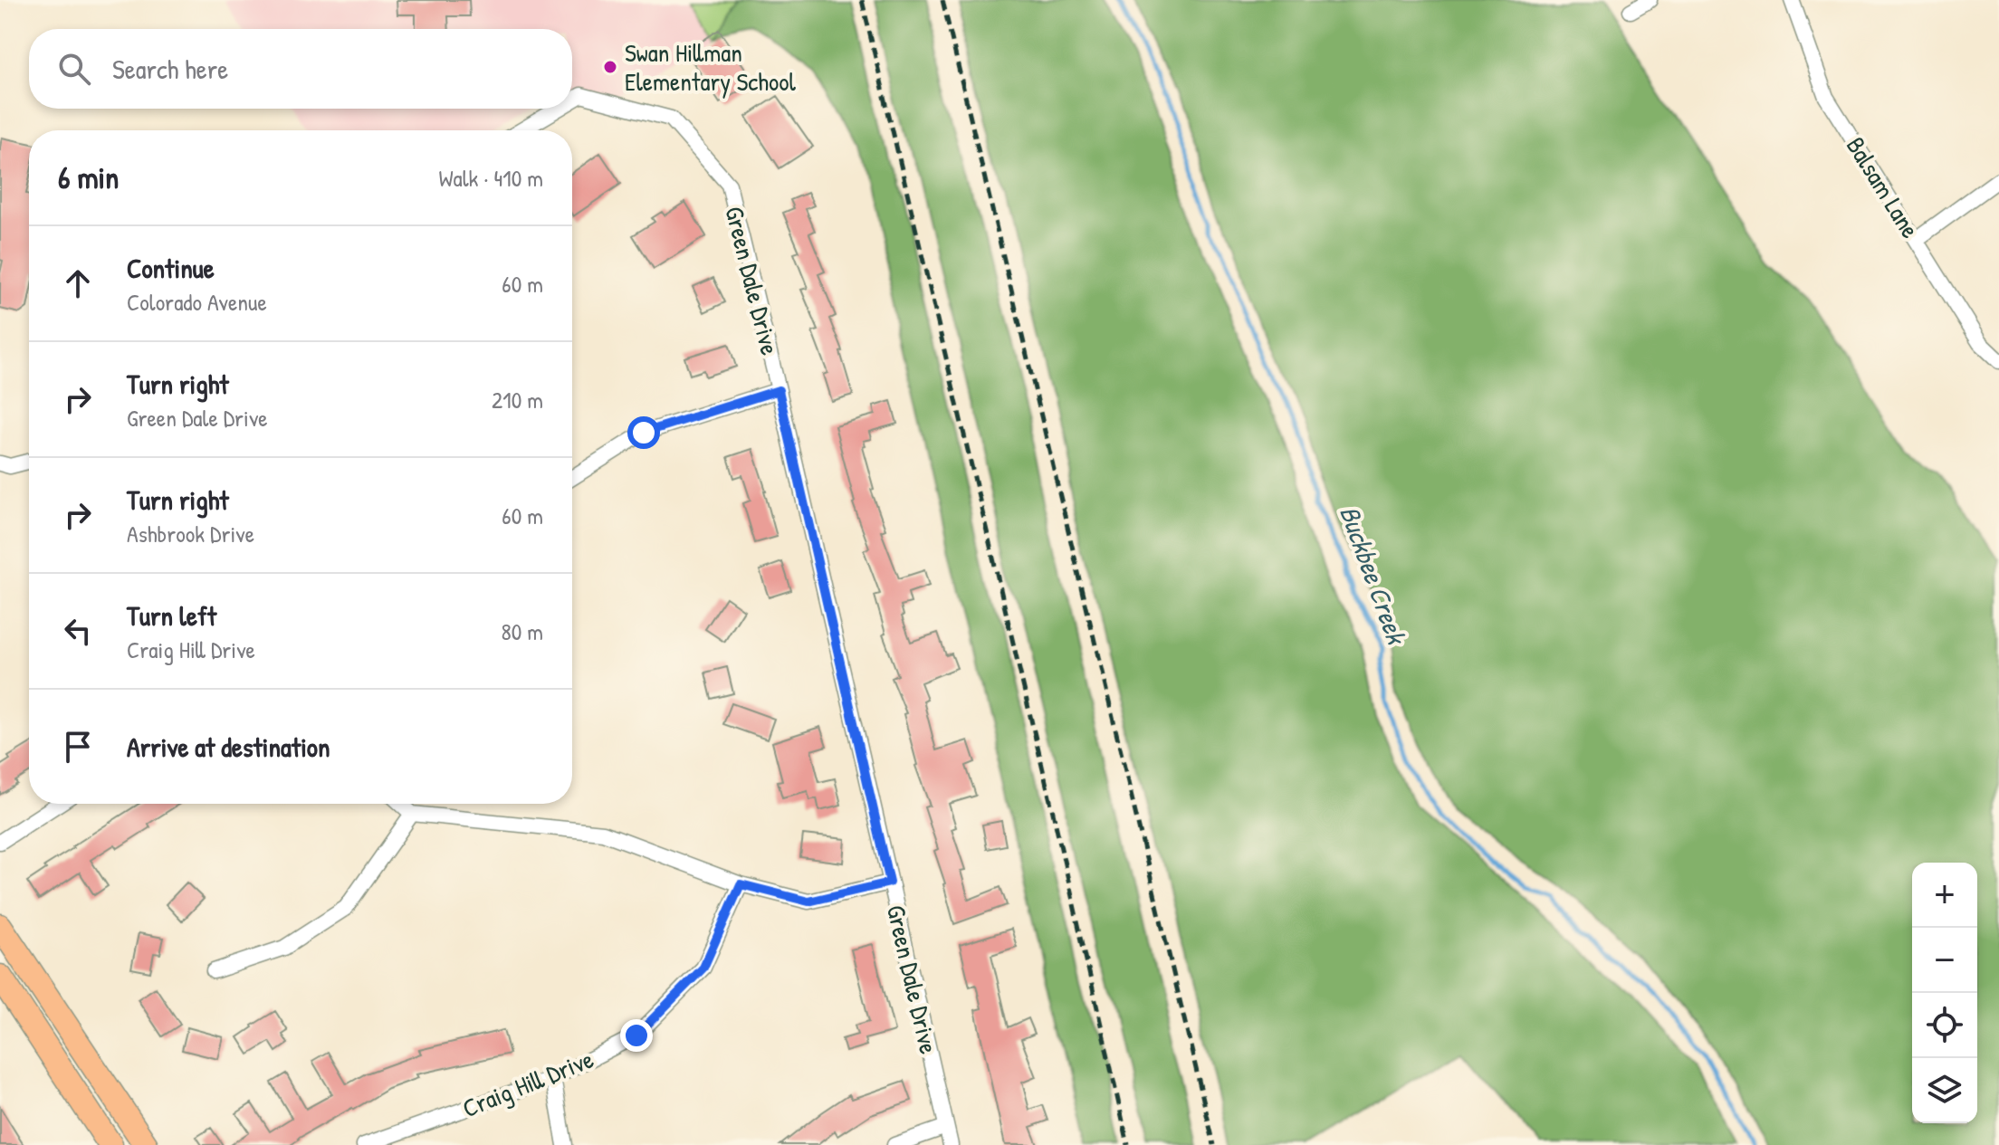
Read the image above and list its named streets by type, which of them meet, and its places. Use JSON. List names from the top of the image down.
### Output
{
  "streets": {
    "street": ["Balsam Lane", "Green Dale Drive", "Craig Hill Drive"]
  },
  "water": ["Buckbee Creek"],
  "places": ["Swan Hillman Elementary School"],
  "page": {
    "search": "Search here",
    "heading": ["6 min", "Walk · 410 m"],
    "list": [
      ["Continue", "Colorado Avenue", "60 m"],
      ["Turn right", "Green Dale Drive", "210 m"],
      ["Turn right", "Ashbrook Drive", "60 m"],
      ["Turn left", "Craig Hill Drive", "80 m"],
      "Arrive at destination"
    ],
    "map_buttons": ["+", "−"]
  }
}
